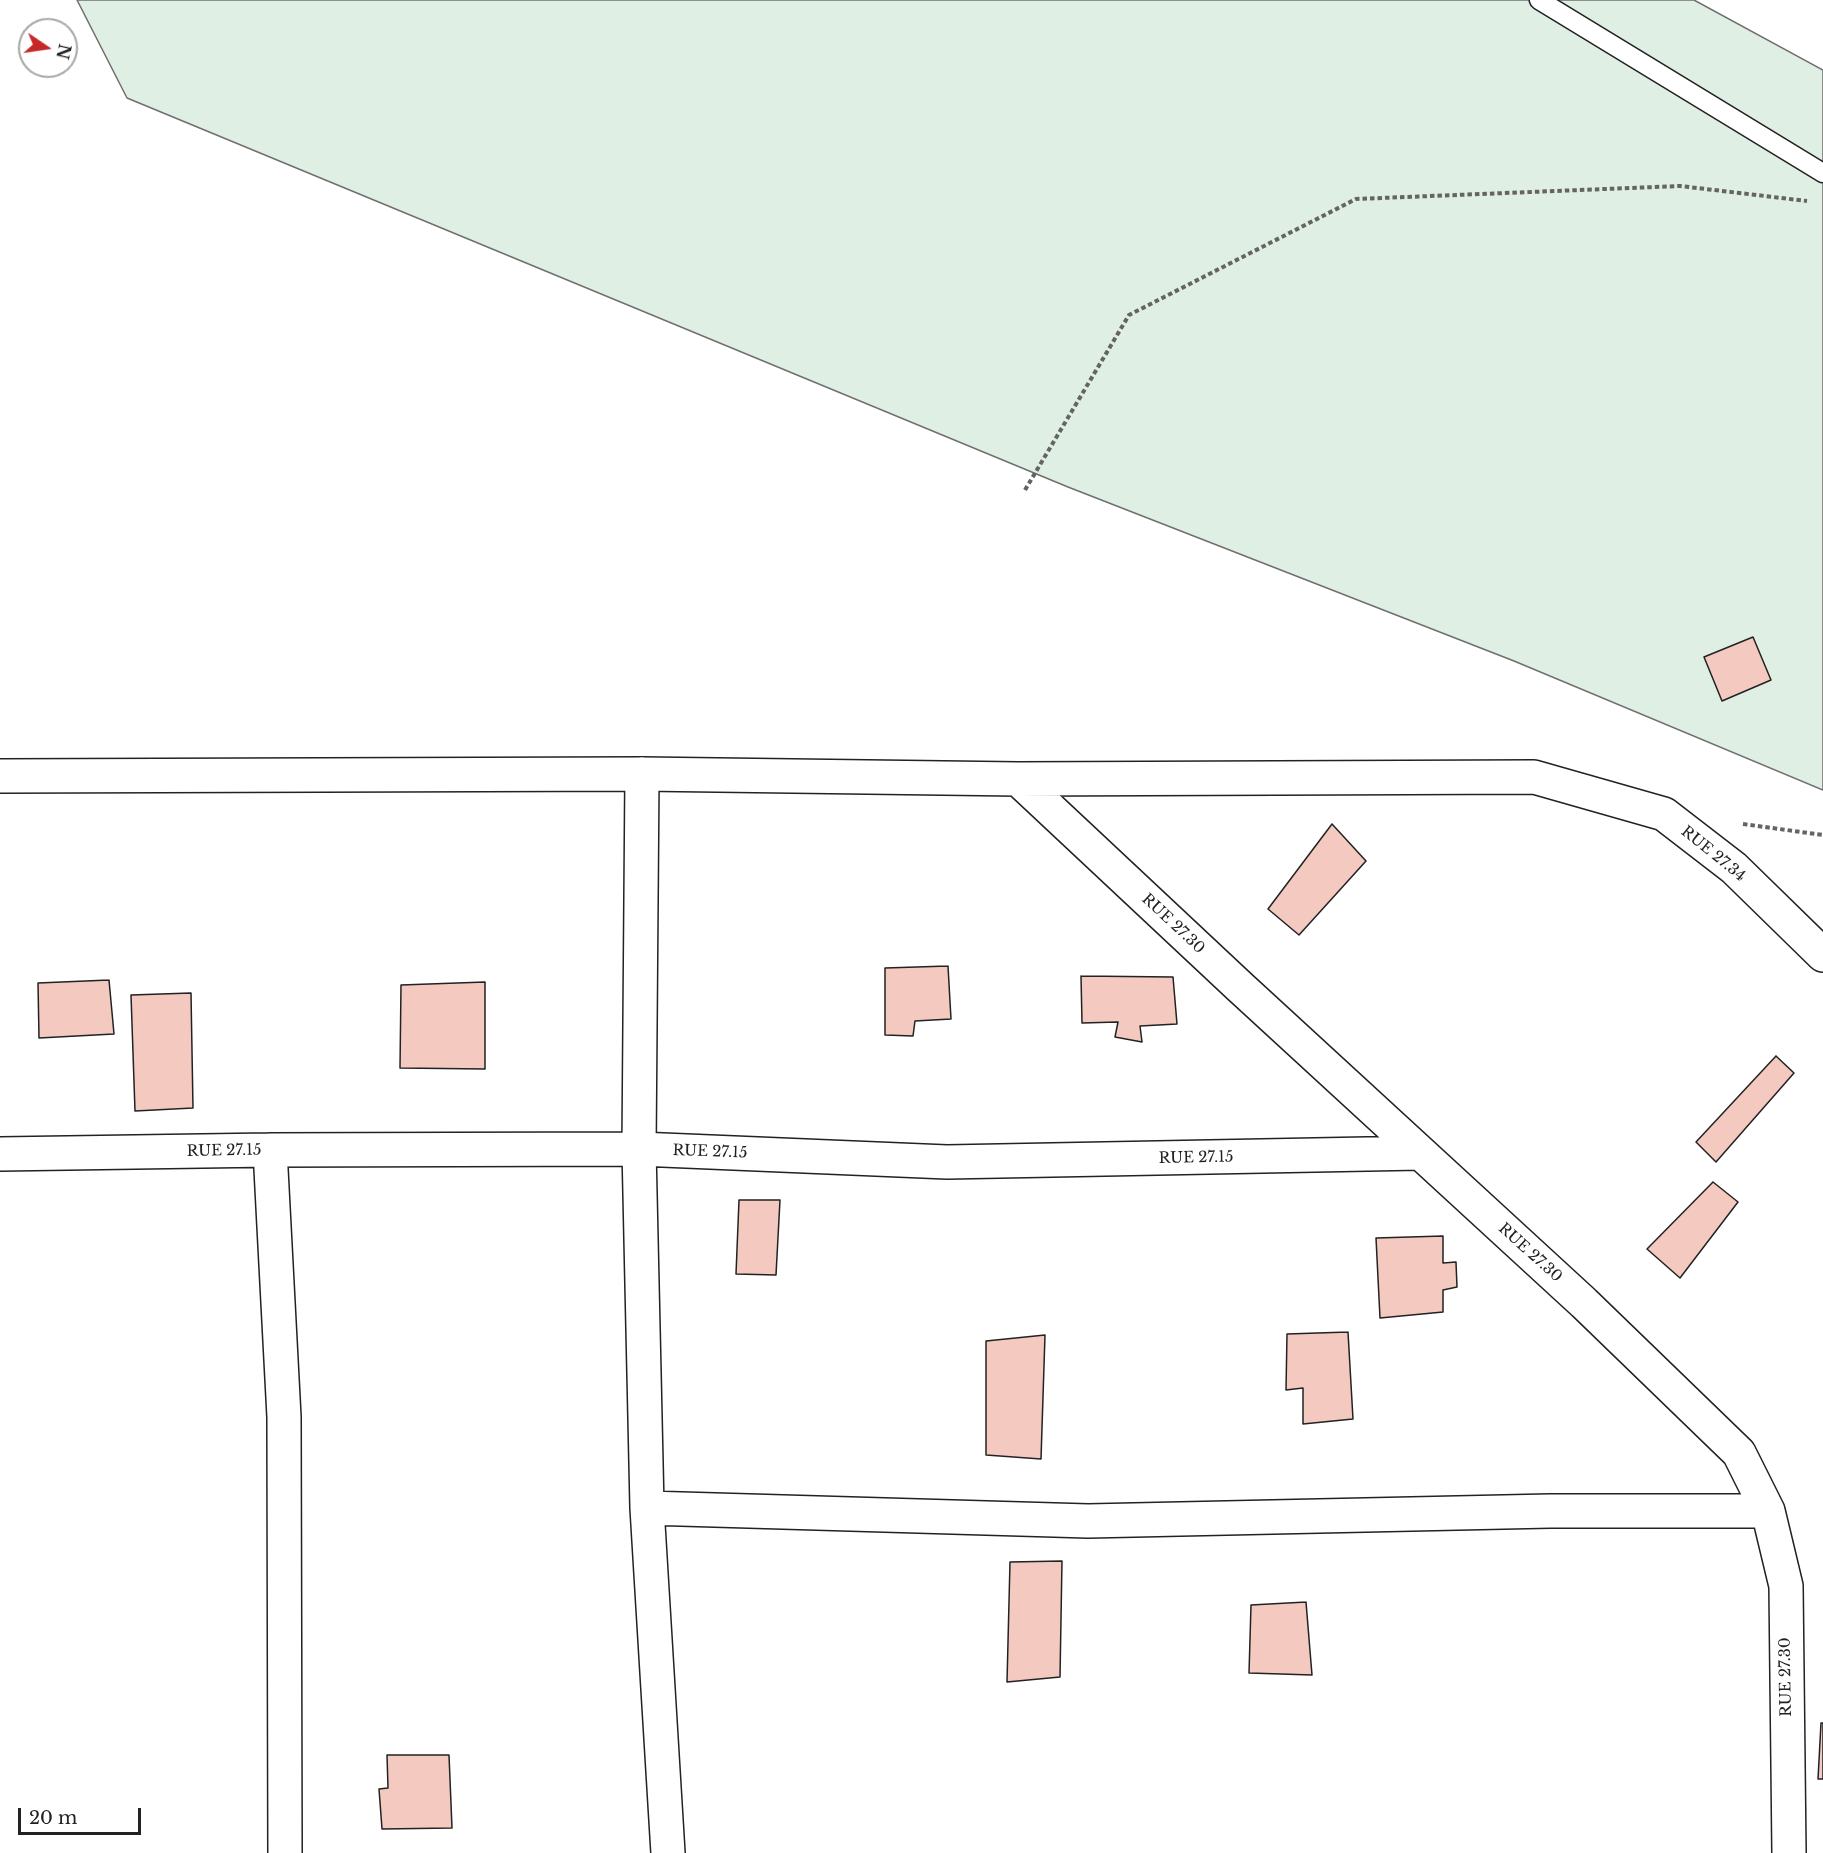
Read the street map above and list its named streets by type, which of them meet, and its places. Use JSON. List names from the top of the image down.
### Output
{
  "streets": {
    "street": ["RUE 27.34", "RUE 27.30", "RUE 27.15"]
  },
  "crossings": [
    ["RUE 27.34", "RUE 27.30"],
    ["RUE 27.30", "RUE 27.15"]
  ],
  "scale_bar": "20 m",
  "north": "right"
}
